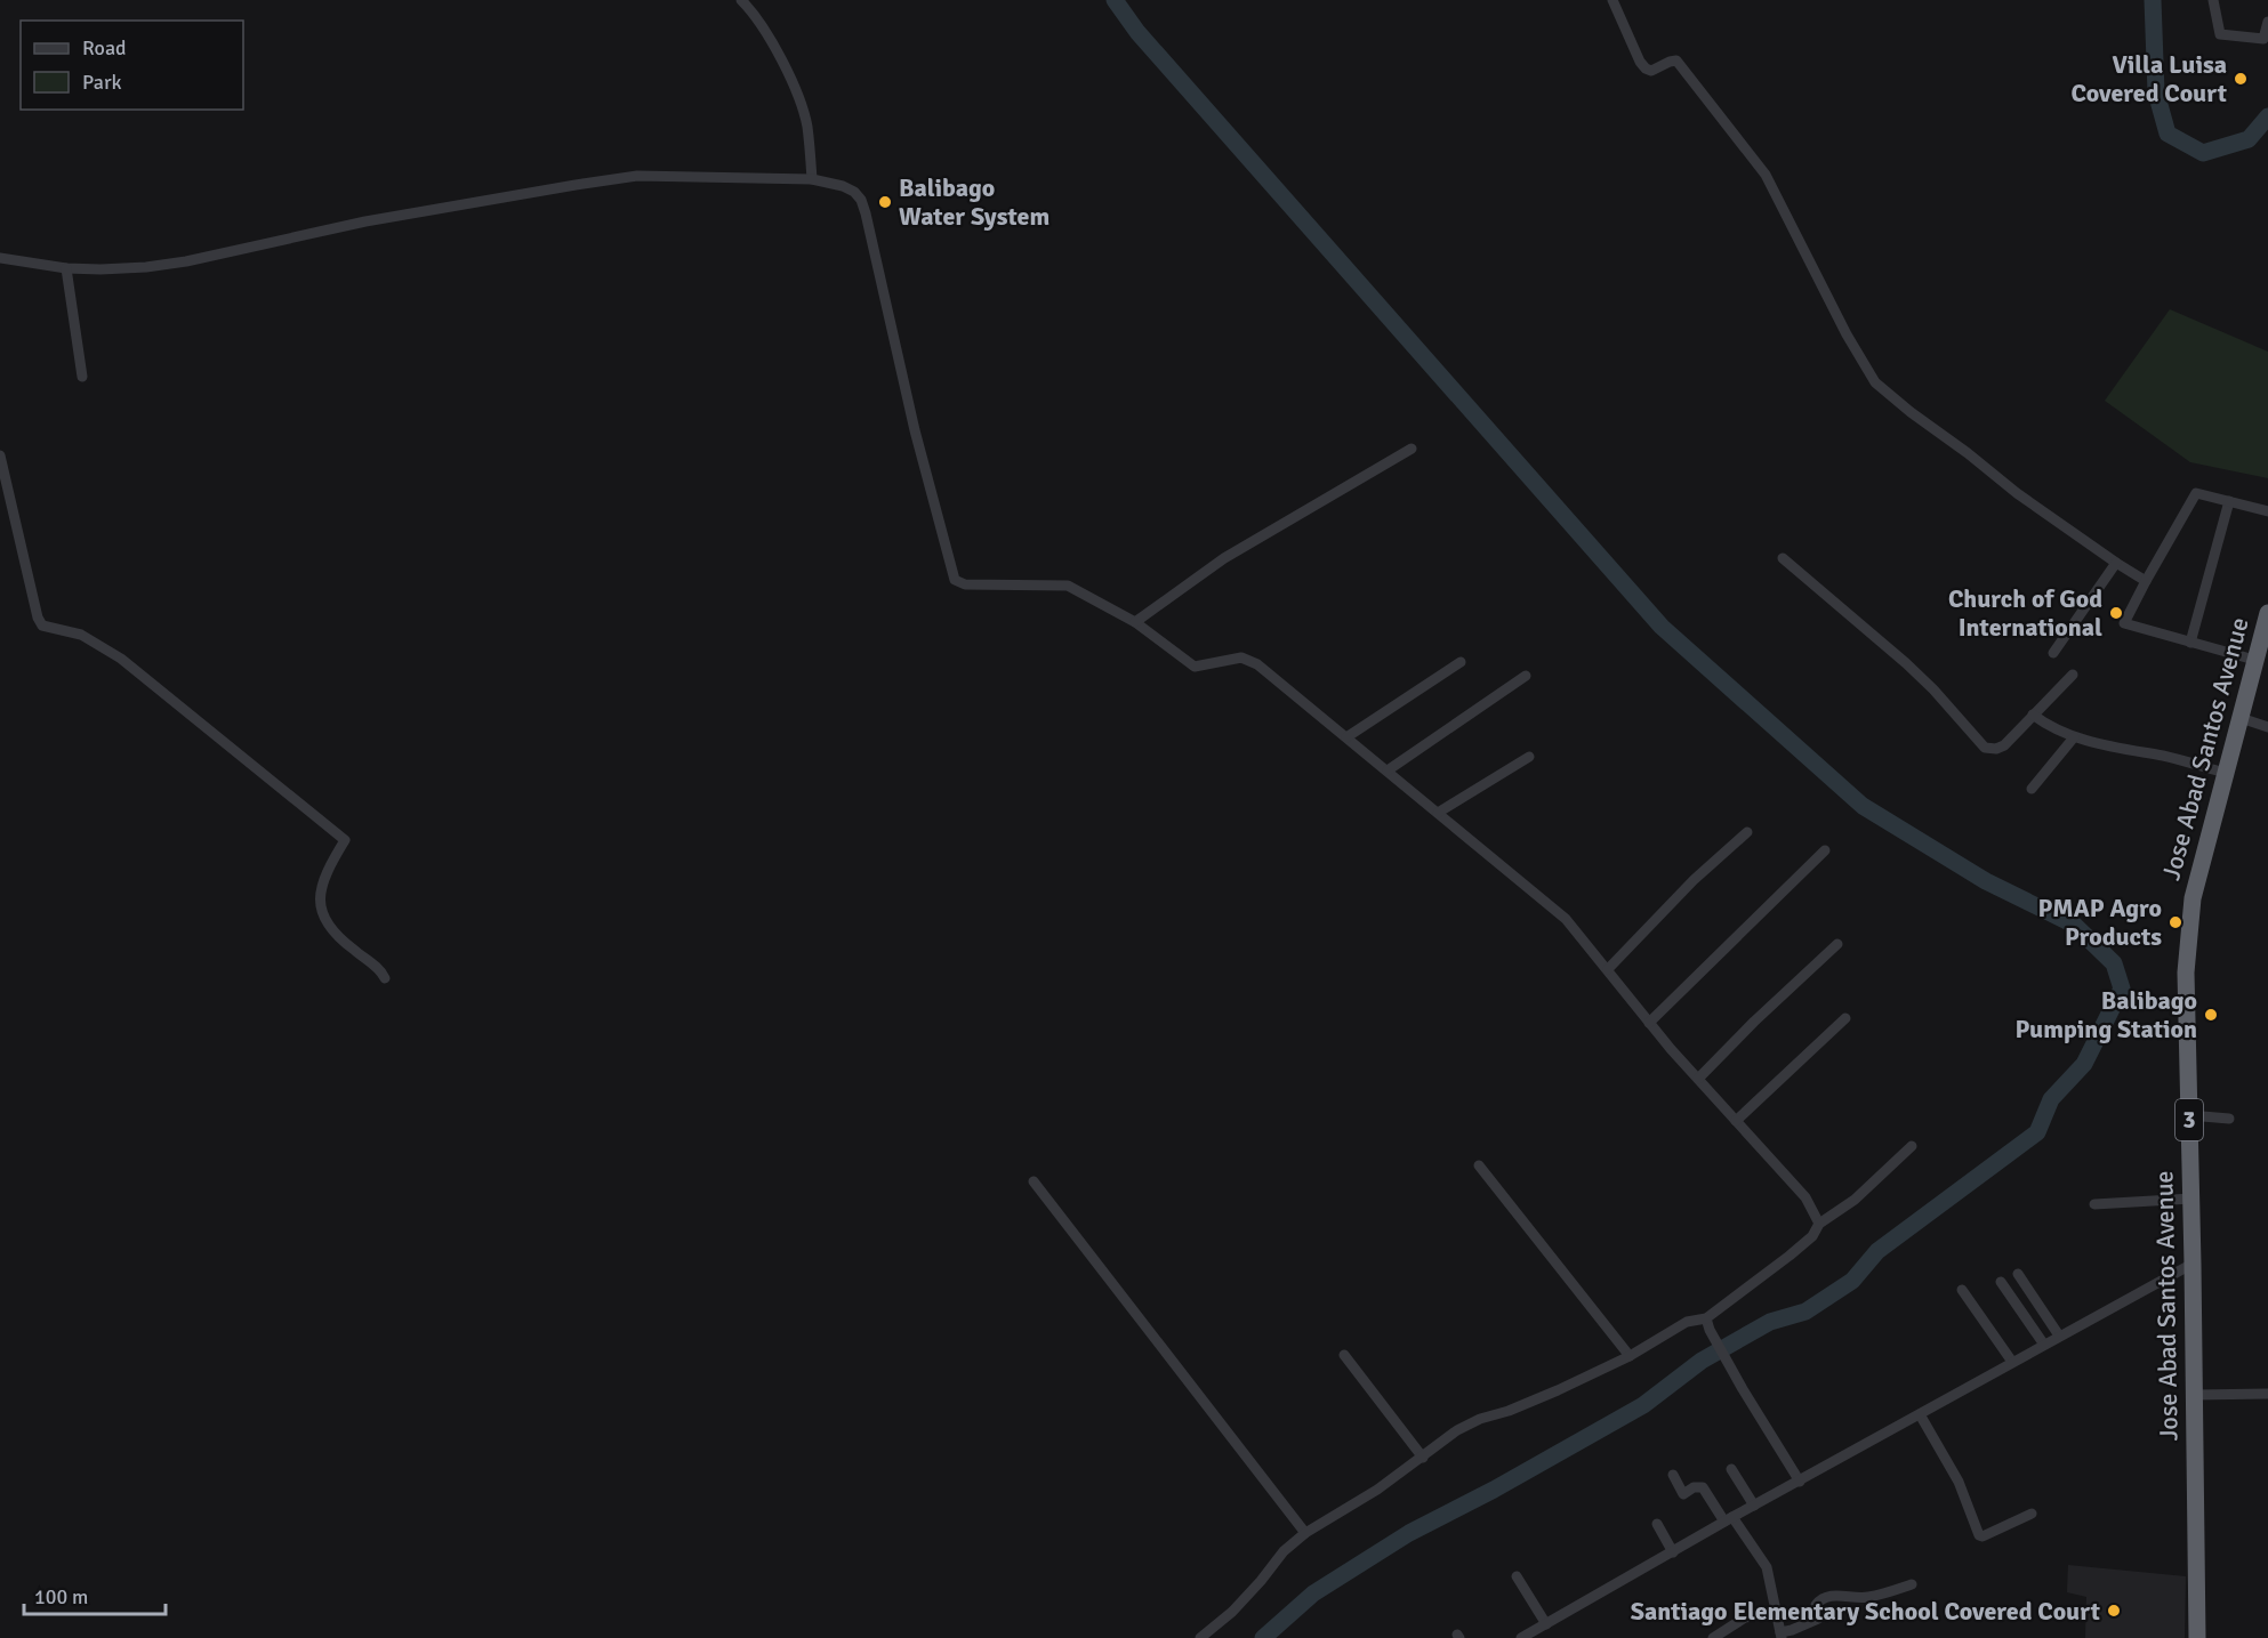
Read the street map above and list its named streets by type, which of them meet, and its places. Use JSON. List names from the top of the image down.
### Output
{
  "streets": {
    "highway": ["Jose Abad Santos Avenue", "3"]
  },
  "places": [
    "Villa Luisa Covered Court",
    "Balibago Water System",
    "Church of God International",
    "PMAP Agro Products",
    "Balibago Pumping Station",
    "Santiago Elementary School Covered Court"
  ],
  "legend": ["Road", "Park"],
  "scale_bar": "100 m"
}
